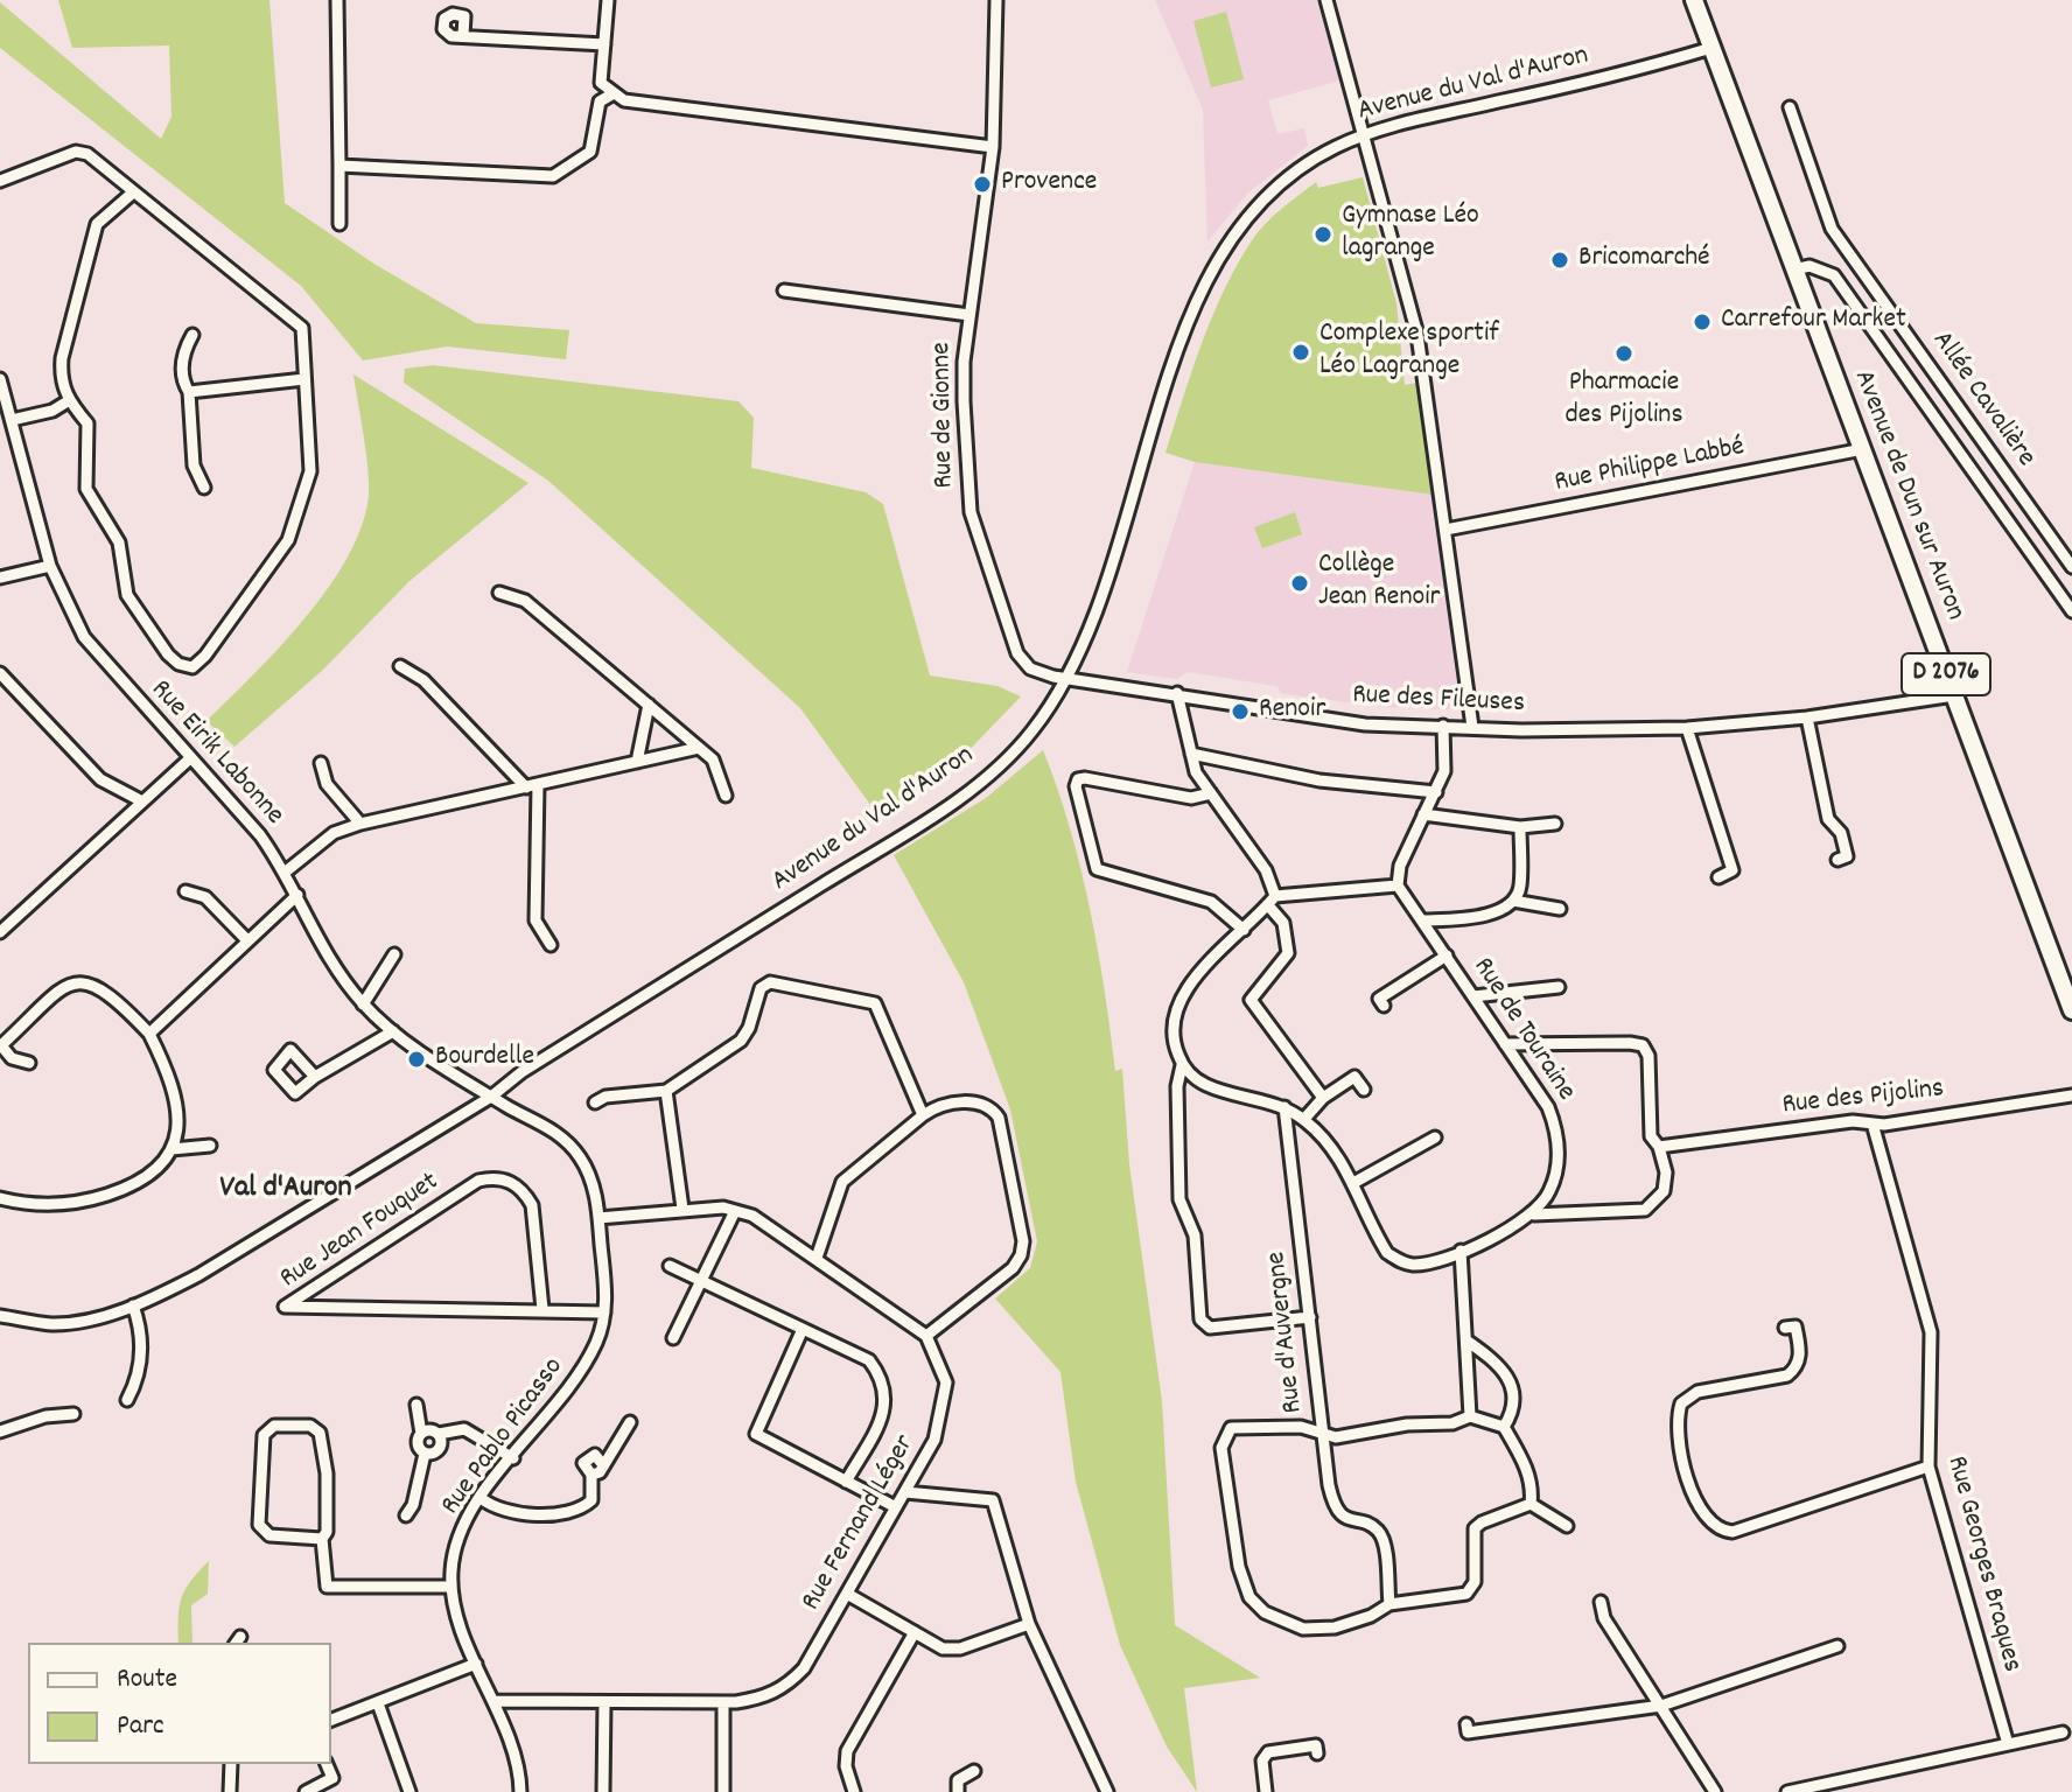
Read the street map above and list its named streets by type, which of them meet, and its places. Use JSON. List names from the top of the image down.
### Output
{
  "streets": {
    "main road": ["Avenue de Dun sur Auron", "D 2076"],
    "street": [
      "Avenue du Val d'Auron",
      "Allée Cavalière",
      "Rue de Gionne",
      "Rue Philippe Labbé",
      "Rue des Fileuses",
      "Rue Eirik Labonne",
      "Rue de Touraine",
      "Rue des Pijolins",
      "Rue Jean Fouquet",
      "Rue d'Auvergne",
      "Rue Pablo Picasso",
      "Rue Fernand Léger",
      "Rue Georges Braques"
    ]
  },
  "crossings": [
    ["Avenue du Val d'Auron", "Rue de Gionne"],
    ["Avenue du Val d'Auron", "Avenue de Dun sur Auron"],
    ["Avenue du Val d'Auron", "Rue des Fileuses"],
    ["Avenue du Val d'Auron", "Rue Eirik Labonne"],
    ["Avenue du Val d'Auron", "Rue Pablo Picasso"],
    ["Rue de Gionne", "Rue des Fileuses"],
    ["Rue Philippe Labbé", "Avenue de Dun sur Auron"],
    ["Avenue de Dun sur Auron", "Rue des Fileuses"],
    ["Rue Eirik Labonne", "Rue Pablo Picasso"],
    ["Rue des Pijolins", "Rue Georges Braques"],
    ["Rue Jean Fouquet", "Rue Pablo Picasso"],
    ["Rue Pablo Picasso", "Rue Fernand Léger"]
  ],
  "districts": ["Val d'Auron"],
  "places": [
    "Provence",
    "Gymnase Léo lagrange",
    "Bricomarché",
    "Carrefour Market",
    "Complexe sportif Léo Lagrange",
    "Pharmacie des Pijolins",
    "Collège Jean Renoir",
    "Renoir",
    "Bourdelle"
  ],
  "legend": ["Route", "Parc"]
}
